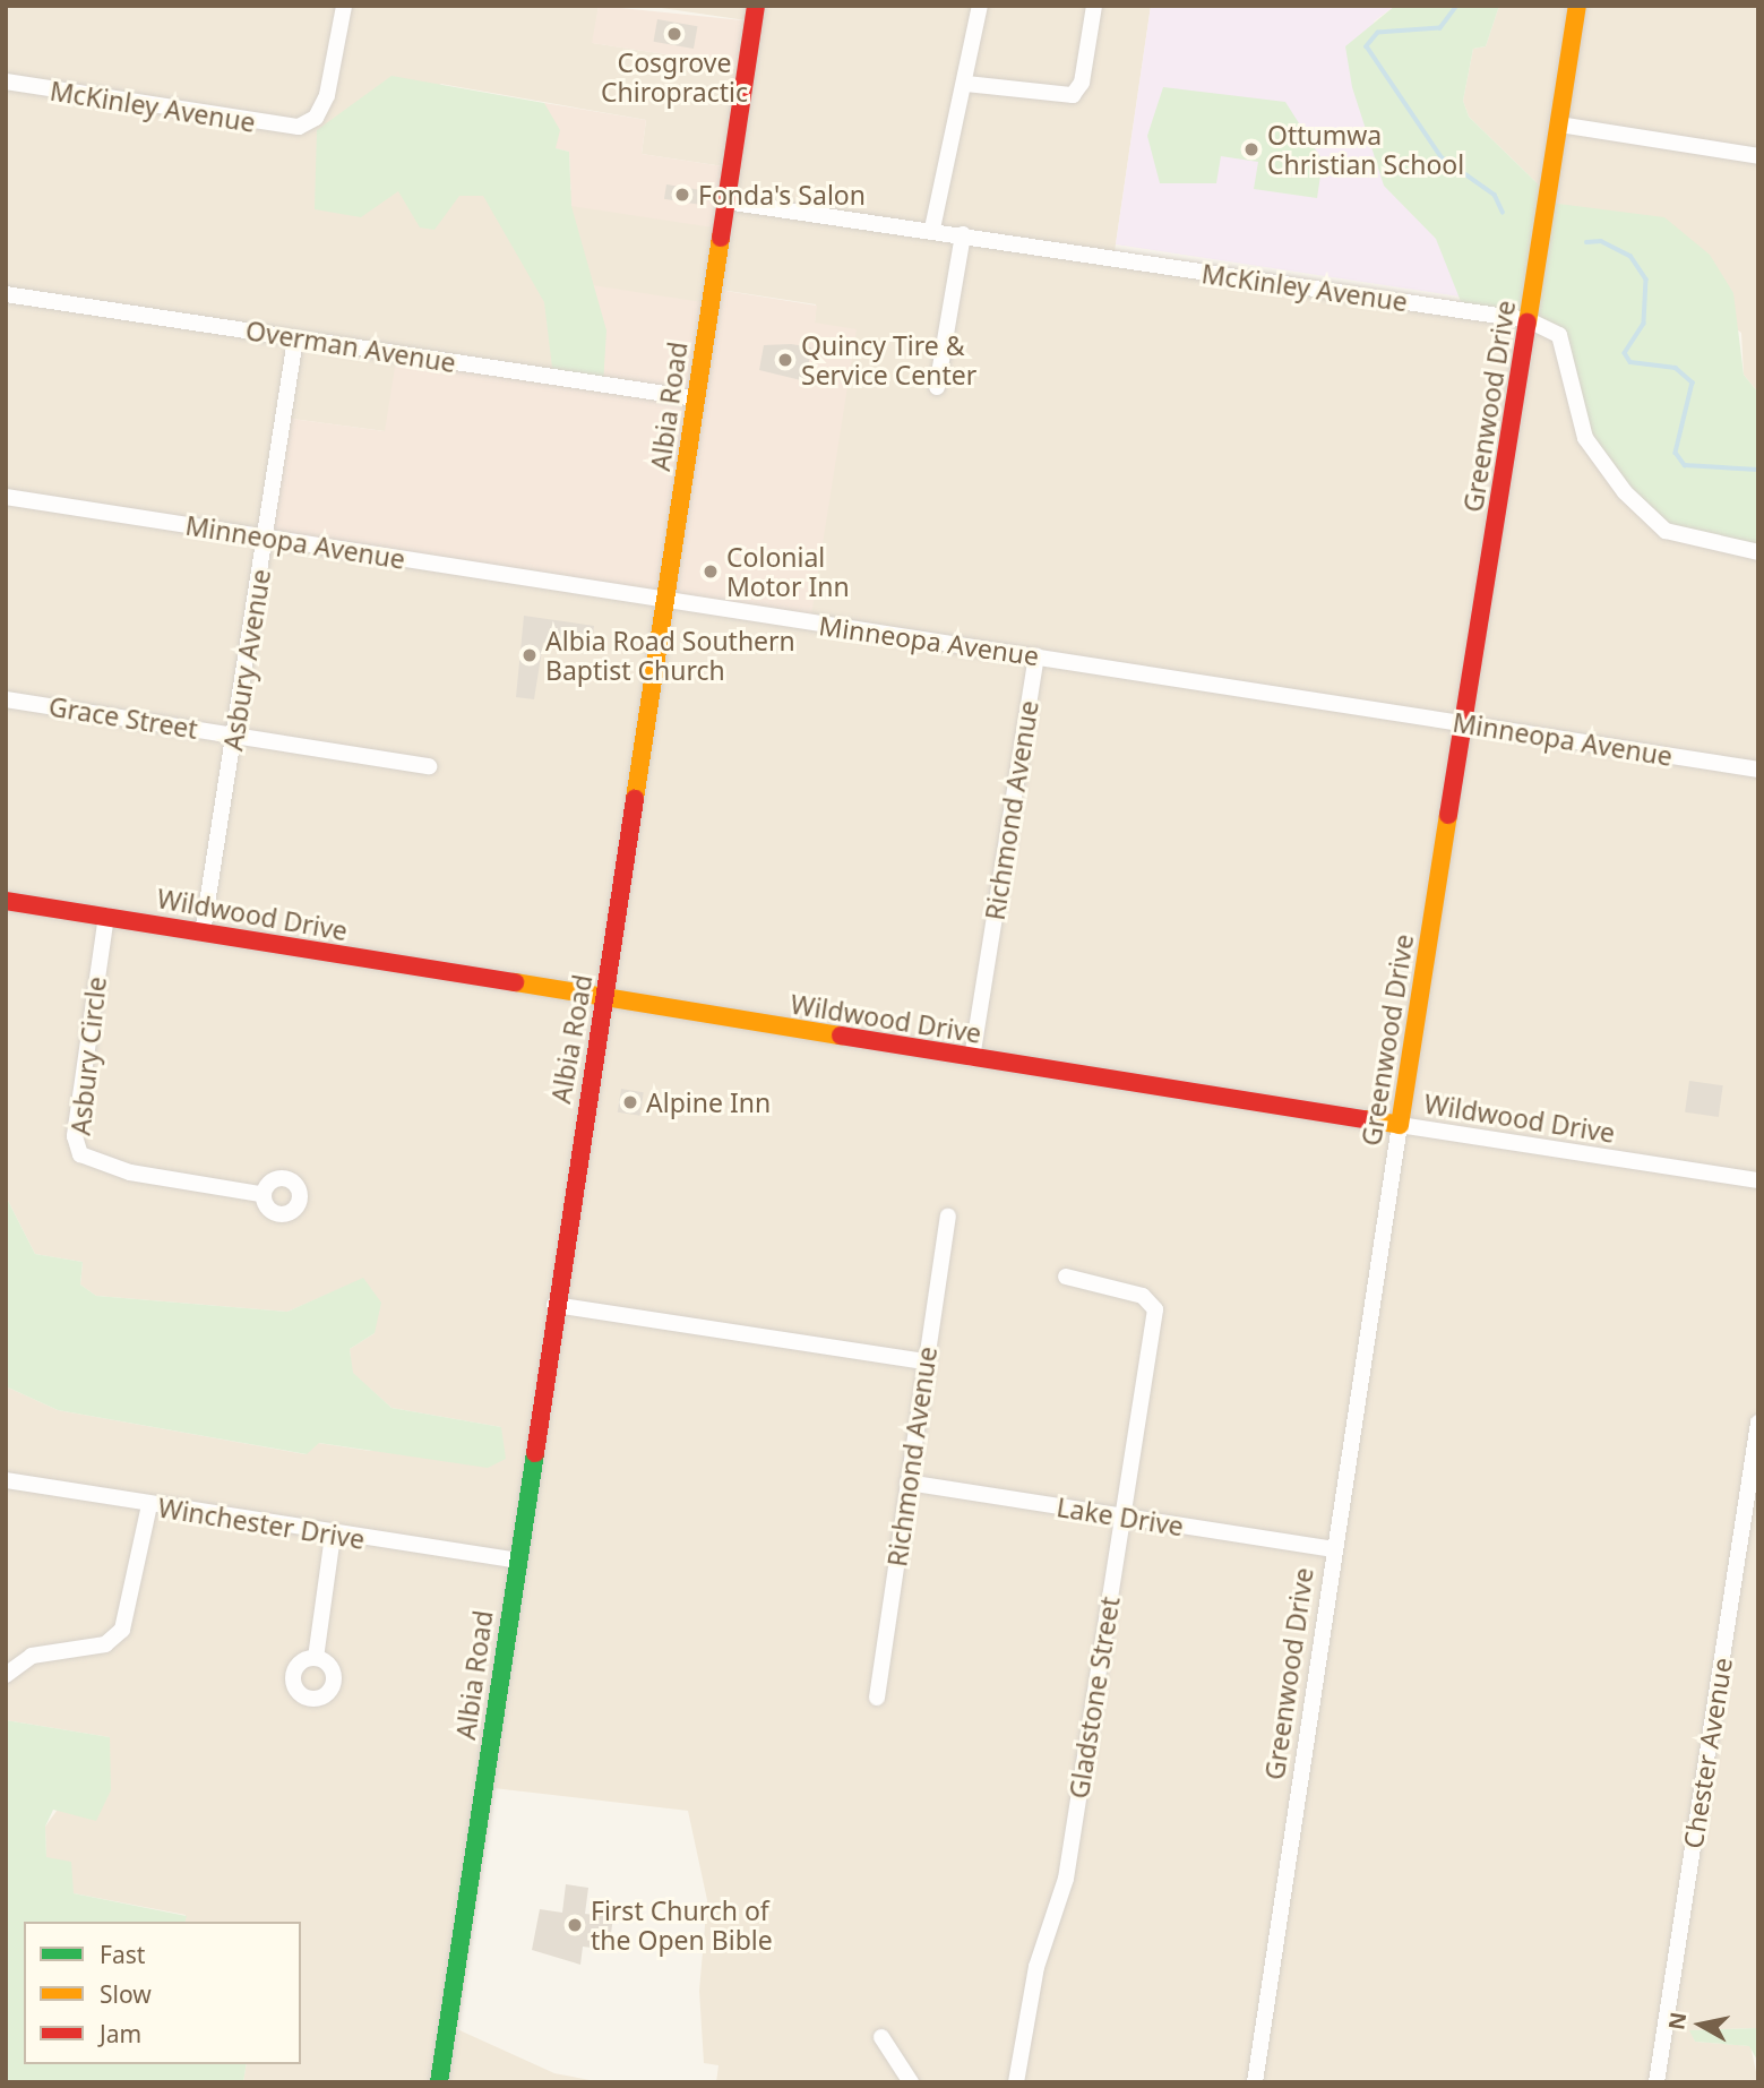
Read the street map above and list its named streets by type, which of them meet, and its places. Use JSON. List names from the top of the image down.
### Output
{
  "streets": {
    "street": [
      "McKinley Avenue",
      "Overman Avenue",
      "Albia Road",
      "Greenwood Drive",
      "Minneopa Avenue",
      "Asbury Avenue",
      "Grace Street",
      "Richmond Avenue",
      "Wildwood Drive",
      "Asbury Circle",
      "Lake Drive",
      "Winchester Drive",
      "Gladstone Street",
      "Chester Avenue"
    ]
  },
  "crossings": [
    ["McKinley Avenue", "Albia Road"],
    ["McKinley Avenue", "Greenwood Drive"],
    ["Overman Avenue", "Albia Road"],
    ["Overman Avenue", "Asbury Avenue"],
    ["Albia Road", "Minneopa Avenue"],
    ["Albia Road", "Wildwood Drive"],
    ["Albia Road", "Winchester Drive"],
    ["Greenwood Drive", "Minneopa Avenue"],
    ["Greenwood Drive", "Wildwood Drive"],
    ["Greenwood Drive", "Lake Drive"],
    ["Minneopa Avenue", "Asbury Avenue"],
    ["Minneopa Avenue", "Richmond Avenue"],
    ["Asbury Avenue", "Grace Street"],
    ["Asbury Avenue", "Wildwood Drive"],
    ["Richmond Avenue", "Wildwood Drive"],
    ["Richmond Avenue", "Lake Drive"],
    ["Wildwood Drive", "Asbury Circle"],
    ["Lake Drive", "Gladstone Street"]
  ],
  "places": [
    "Cosgrove Chiropractic",
    "Ottumwa Christian School",
    "Fonda's Salon",
    "Quincy Tire & Service Center",
    "Colonial Motor Inn",
    "Albia Road Southern Baptist Church",
    "Alpine Inn",
    "First Church of the Open Bible"
  ],
  "legend": ["Fast", "Slow", "Jam"],
  "north": "left"
}
